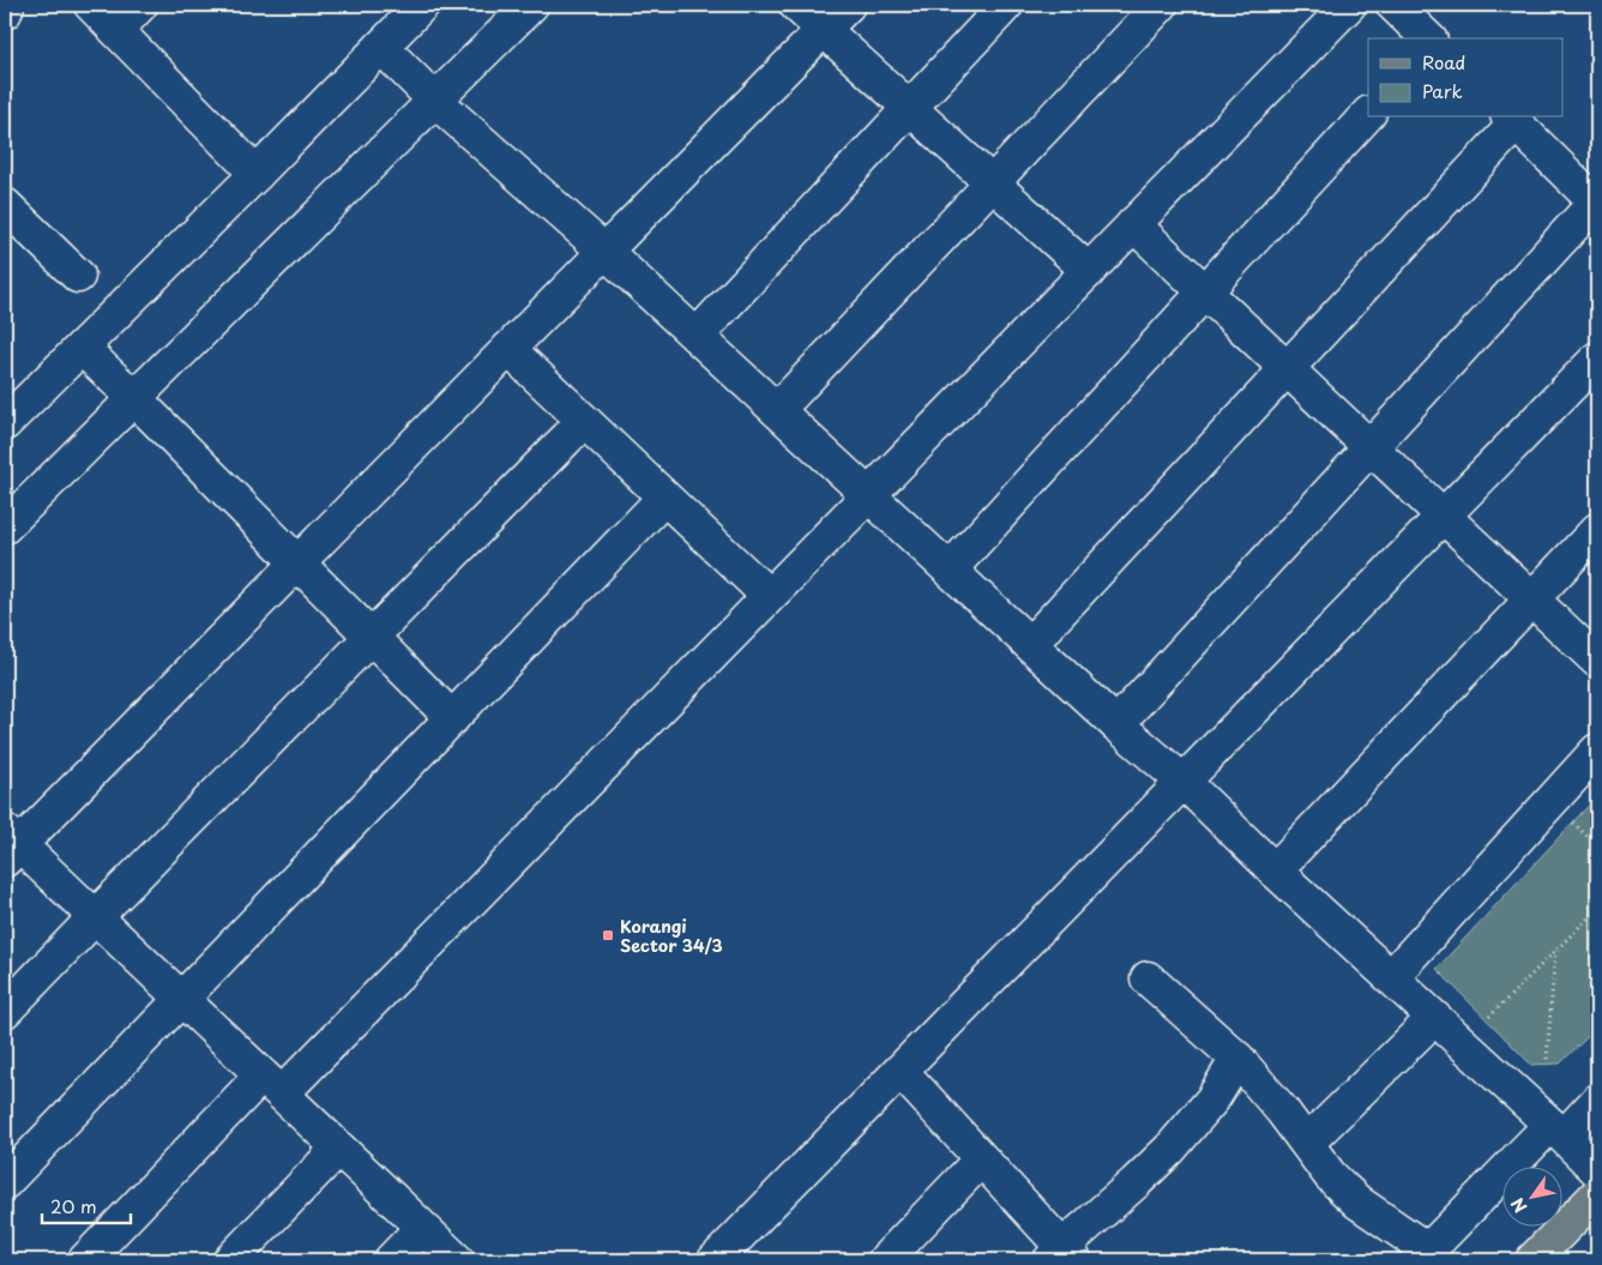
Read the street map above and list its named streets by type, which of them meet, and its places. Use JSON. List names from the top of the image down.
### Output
{
  "places": {
    "transit": ["Korangi Sector 34/3"]
  },
  "legend": ["Road", "Park"],
  "scale_bar": "20 m",
  "north": "bottom left"
}
